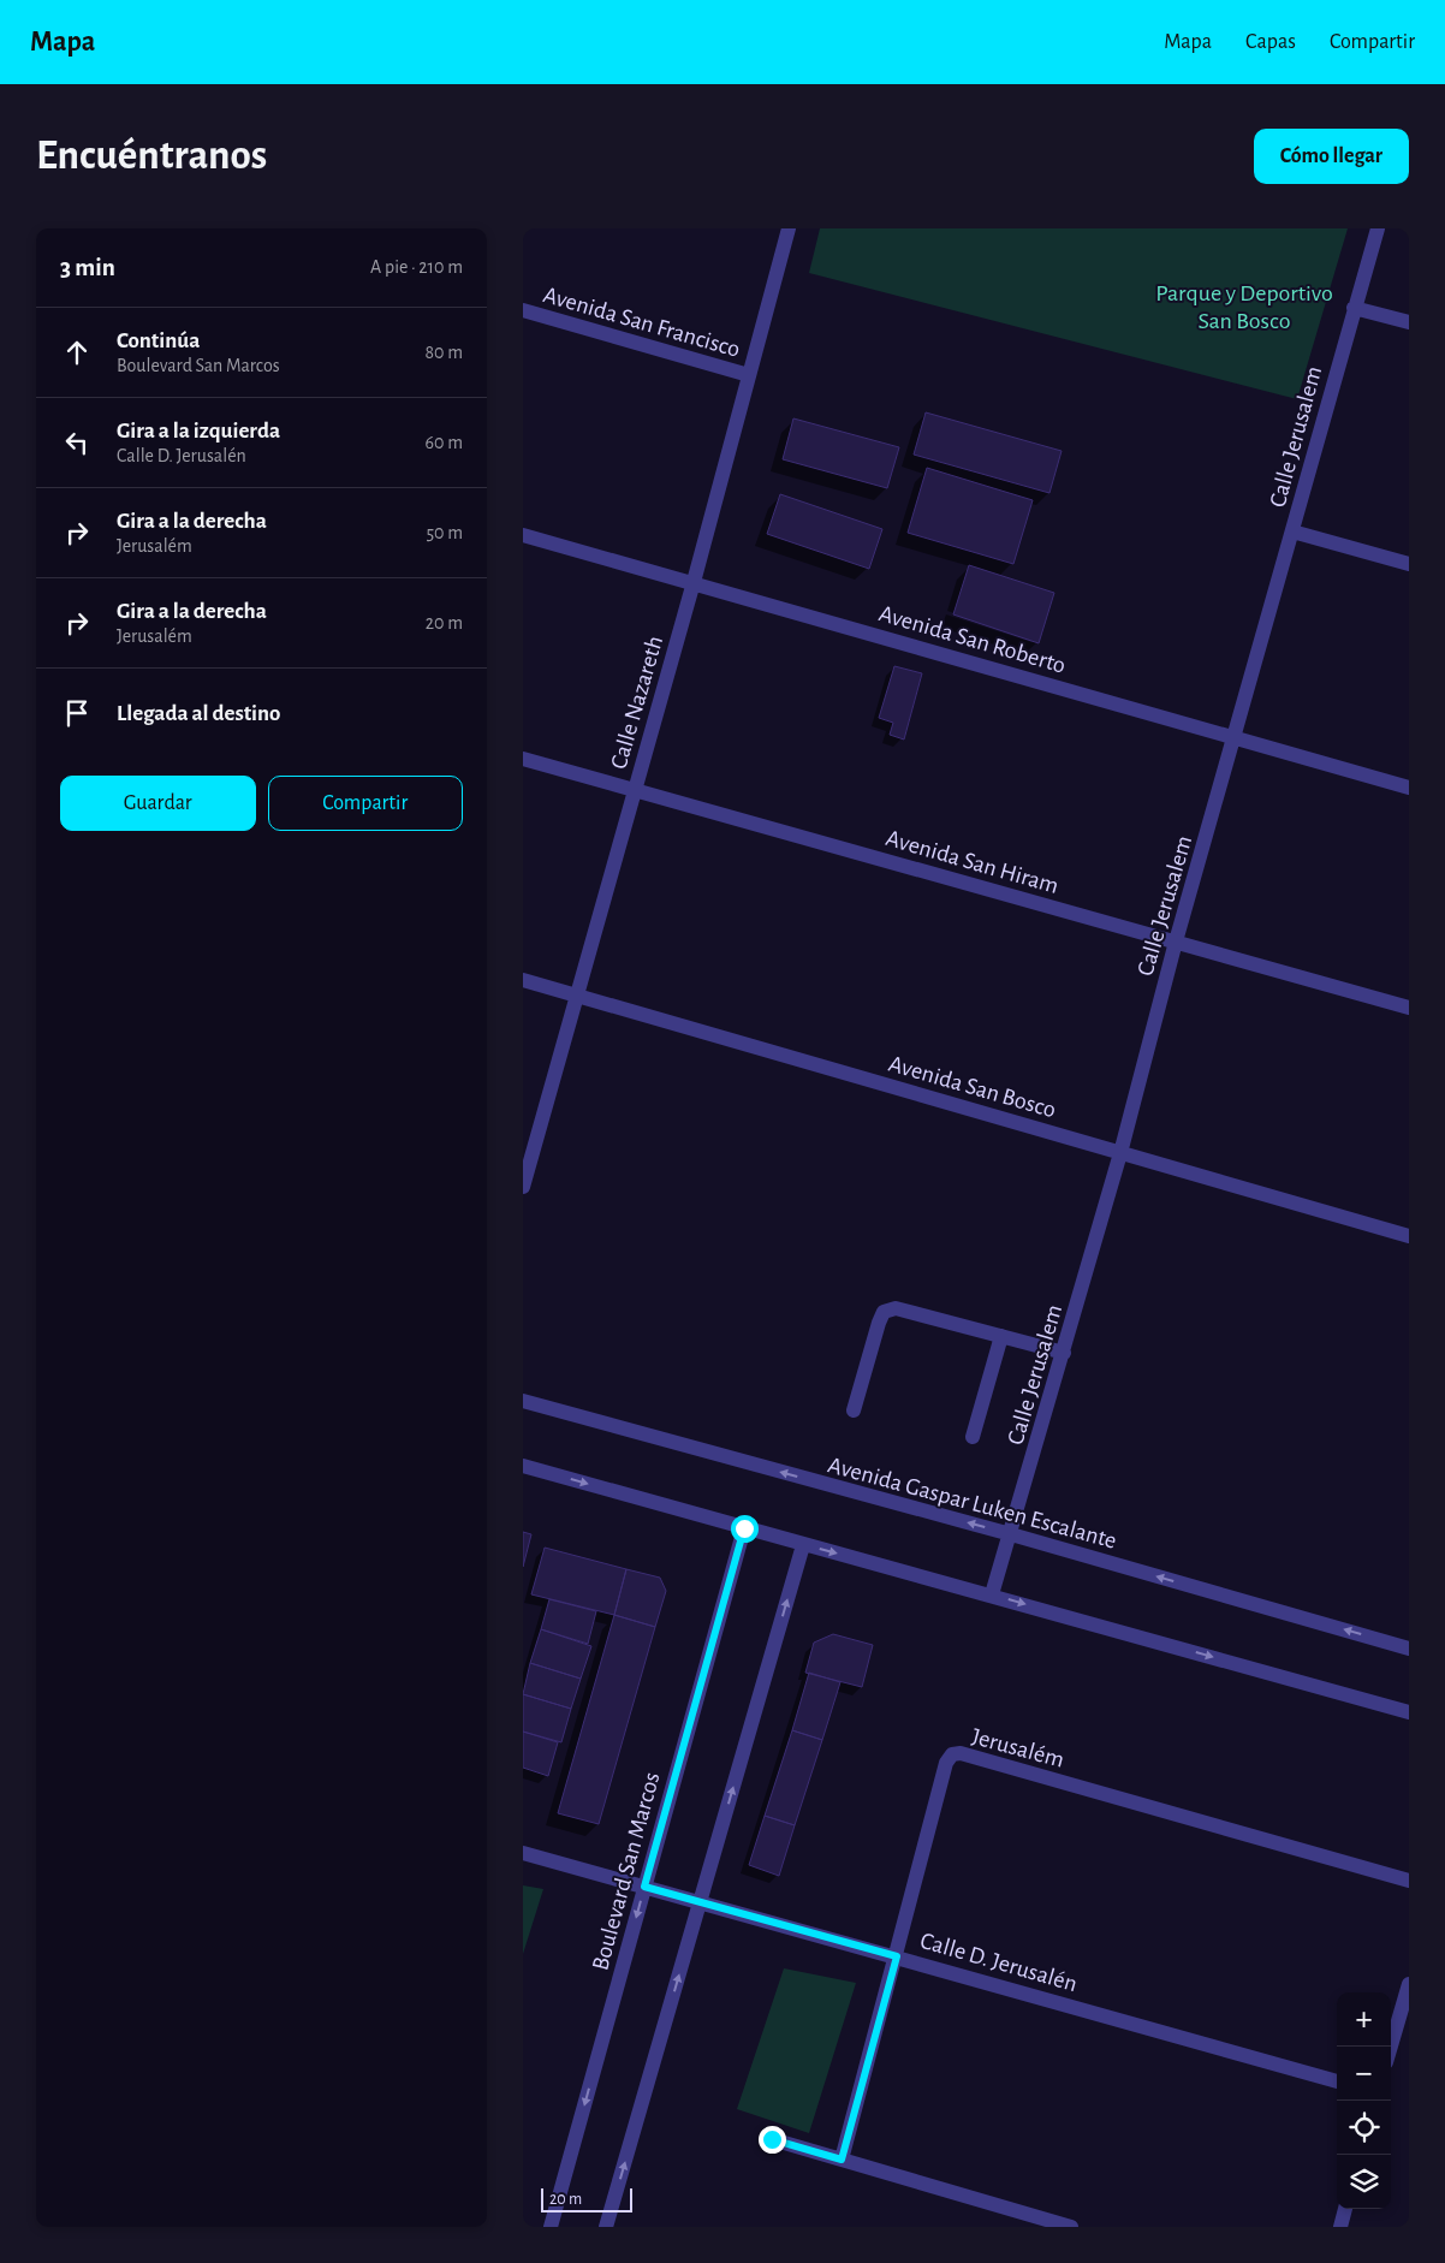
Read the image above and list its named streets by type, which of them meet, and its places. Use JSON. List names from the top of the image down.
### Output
{
  "streets": {
    "street": [
      "Avenida San Francisco",
      "Calle Jerusalem",
      "Avenida San Roberto",
      "Calle Nazareth",
      "Avenida San Hiram",
      "Avenida San Bosco",
      "Avenida Gaspar Luken Escalante",
      "Jerusalém",
      "Boulevard San Marcos",
      "Calle D. Jerusalén"
    ]
  },
  "crossings": [
    ["Avenida San Francisco", "Calle Nazareth"],
    ["Calle Jerusalem", "Avenida San Roberto"],
    ["Calle Jerusalem", "Avenida San Hiram"],
    ["Calle Jerusalem", "Avenida San Bosco"],
    ["Calle Jerusalem", "Avenida Gaspar Luken Escalante"],
    ["Avenida San Roberto", "Calle Nazareth"],
    ["Calle Nazareth", "Avenida San Hiram"],
    ["Calle Nazareth", "Avenida San Bosco"],
    ["Jerusalém", "Calle D. Jerusalén"],
    ["Boulevard San Marcos", "Calle D. Jerusalén"]
  ],
  "parks": ["Parque y Deportivo San Bosco"],
  "scale_bar": "20 m",
  "page": {
    "header": "Mapa",
    "nav": ["Mapa", "Capas", "Compartir"],
    "buttons": [
      "Cómo llegar",
      ["Guardar", "Compartir"]
    ],
    "title": "Encuéntranos",
    "heading": ["3 min", "A pie · 210 m"],
    "list": [
      ["Continúa", "Boulevard San Marcos", "80 m"],
      ["Gira a la izquierda", "Calle D. Jerusalén", "60 m"],
      ["Gira a la derecha", "Jerusalém", "50 m"],
      ["Gira a la derecha", "Jerusalém", "20 m"],
      "Llegada al destino"
    ],
    "map_buttons": ["+", "−"],
    "scale": "20 m"
  }
}
